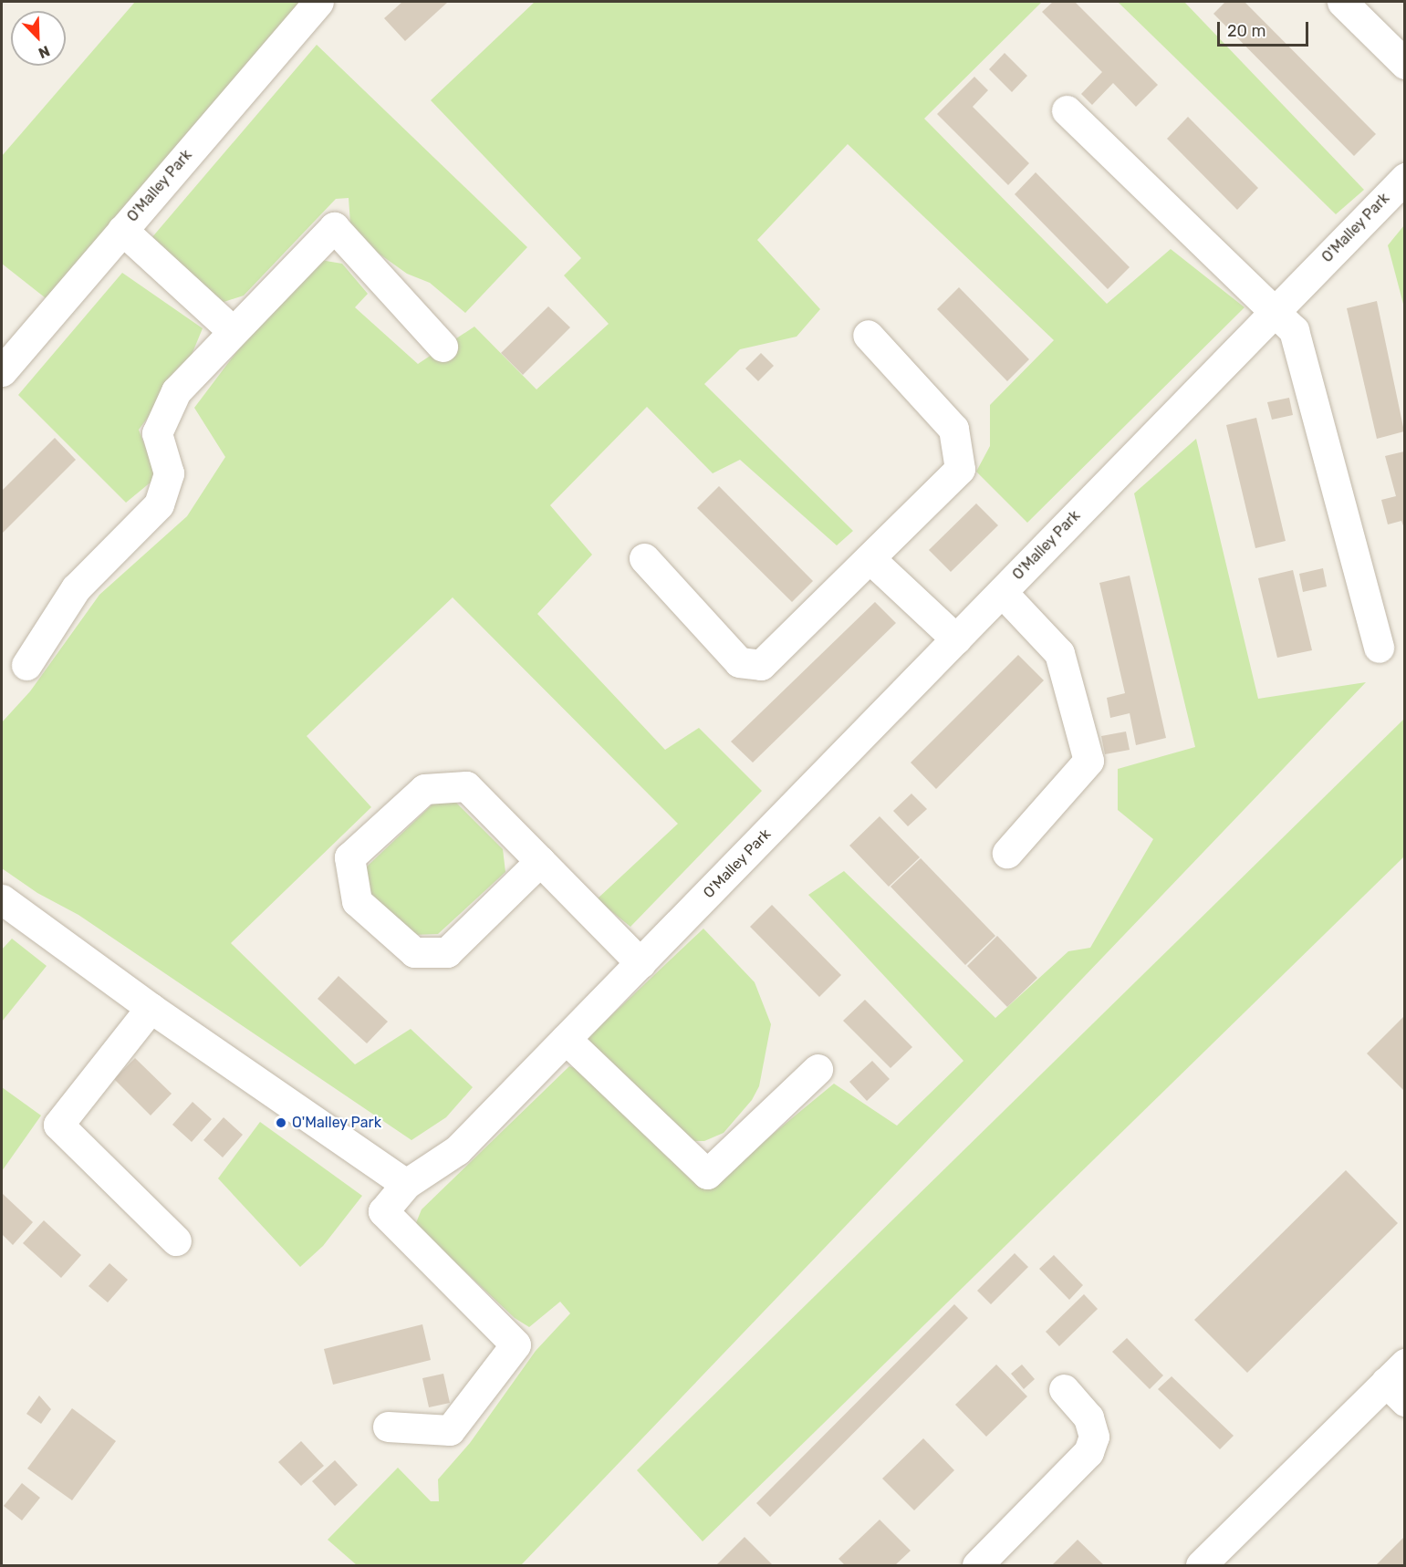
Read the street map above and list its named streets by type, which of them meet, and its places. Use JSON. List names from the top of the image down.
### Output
{
  "streets": {
    "street": ["O'Malley Park"]
  },
  "places": ["O'Malley Park"],
  "scale_bar": "20 m",
  "north": "bottom right"
}
